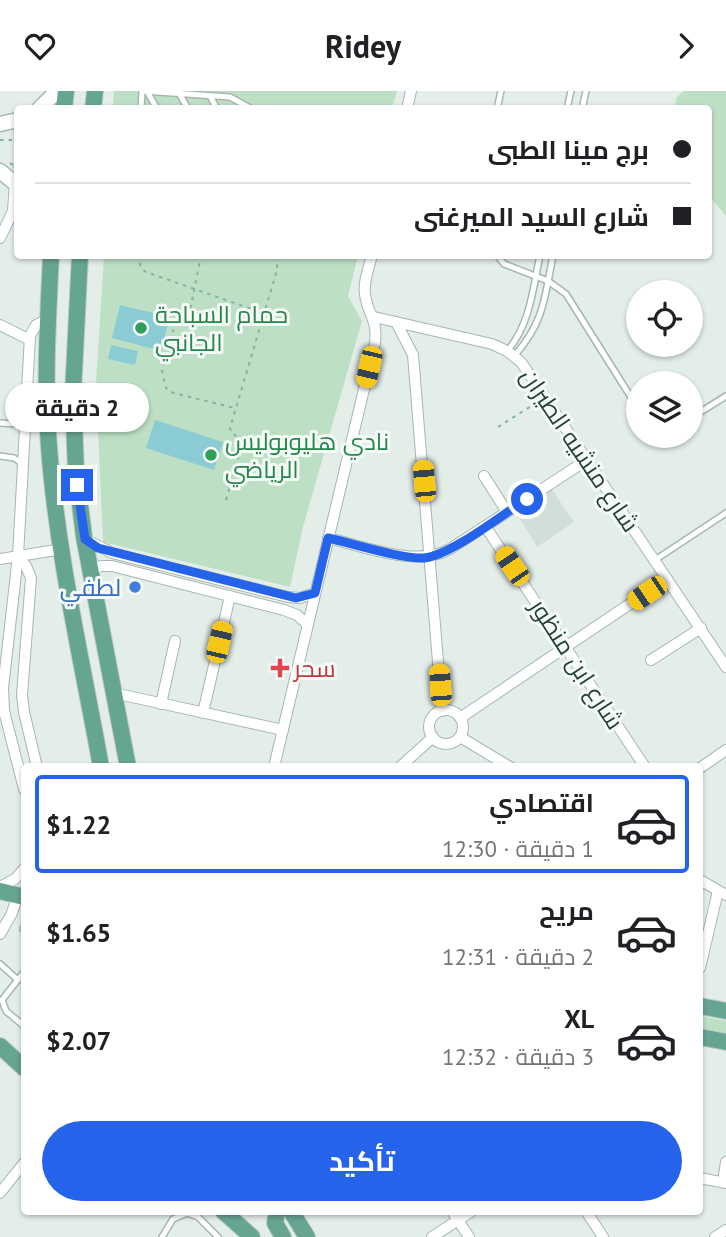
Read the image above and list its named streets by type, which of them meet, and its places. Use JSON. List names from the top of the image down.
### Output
{
  "streets": {
    "street": ["شارع منشيه الطيران", "شارع ابن منظور"]
  },
  "places": {
    "other": ["حمام السباحة الجانبي", "نادي هليوبوليس الرياضي", "لطفي"],
    "health": ["سحر"]
  },
  "page": {
    "header": "Ridey",
    "banner": ["برج مينا الطبى", "شارع السيد الميرغنى"],
    "bubble": "2 دقيقة",
    "list": [
      {
        "name": "اقتصادي",
        "note": "1 دقيقة · 12:30",
        "value": "$1.22"
      },
      {
        "name": "مريح",
        "note": "2 دقيقة · 12:31",
        "value": "$1.65"
      },
      {
        "name": "XL",
        "note": "3 دقيقة · 12:32",
        "value": "$2.07"
      }
    ],
    "buttons": "تأكيد"
  }
}
